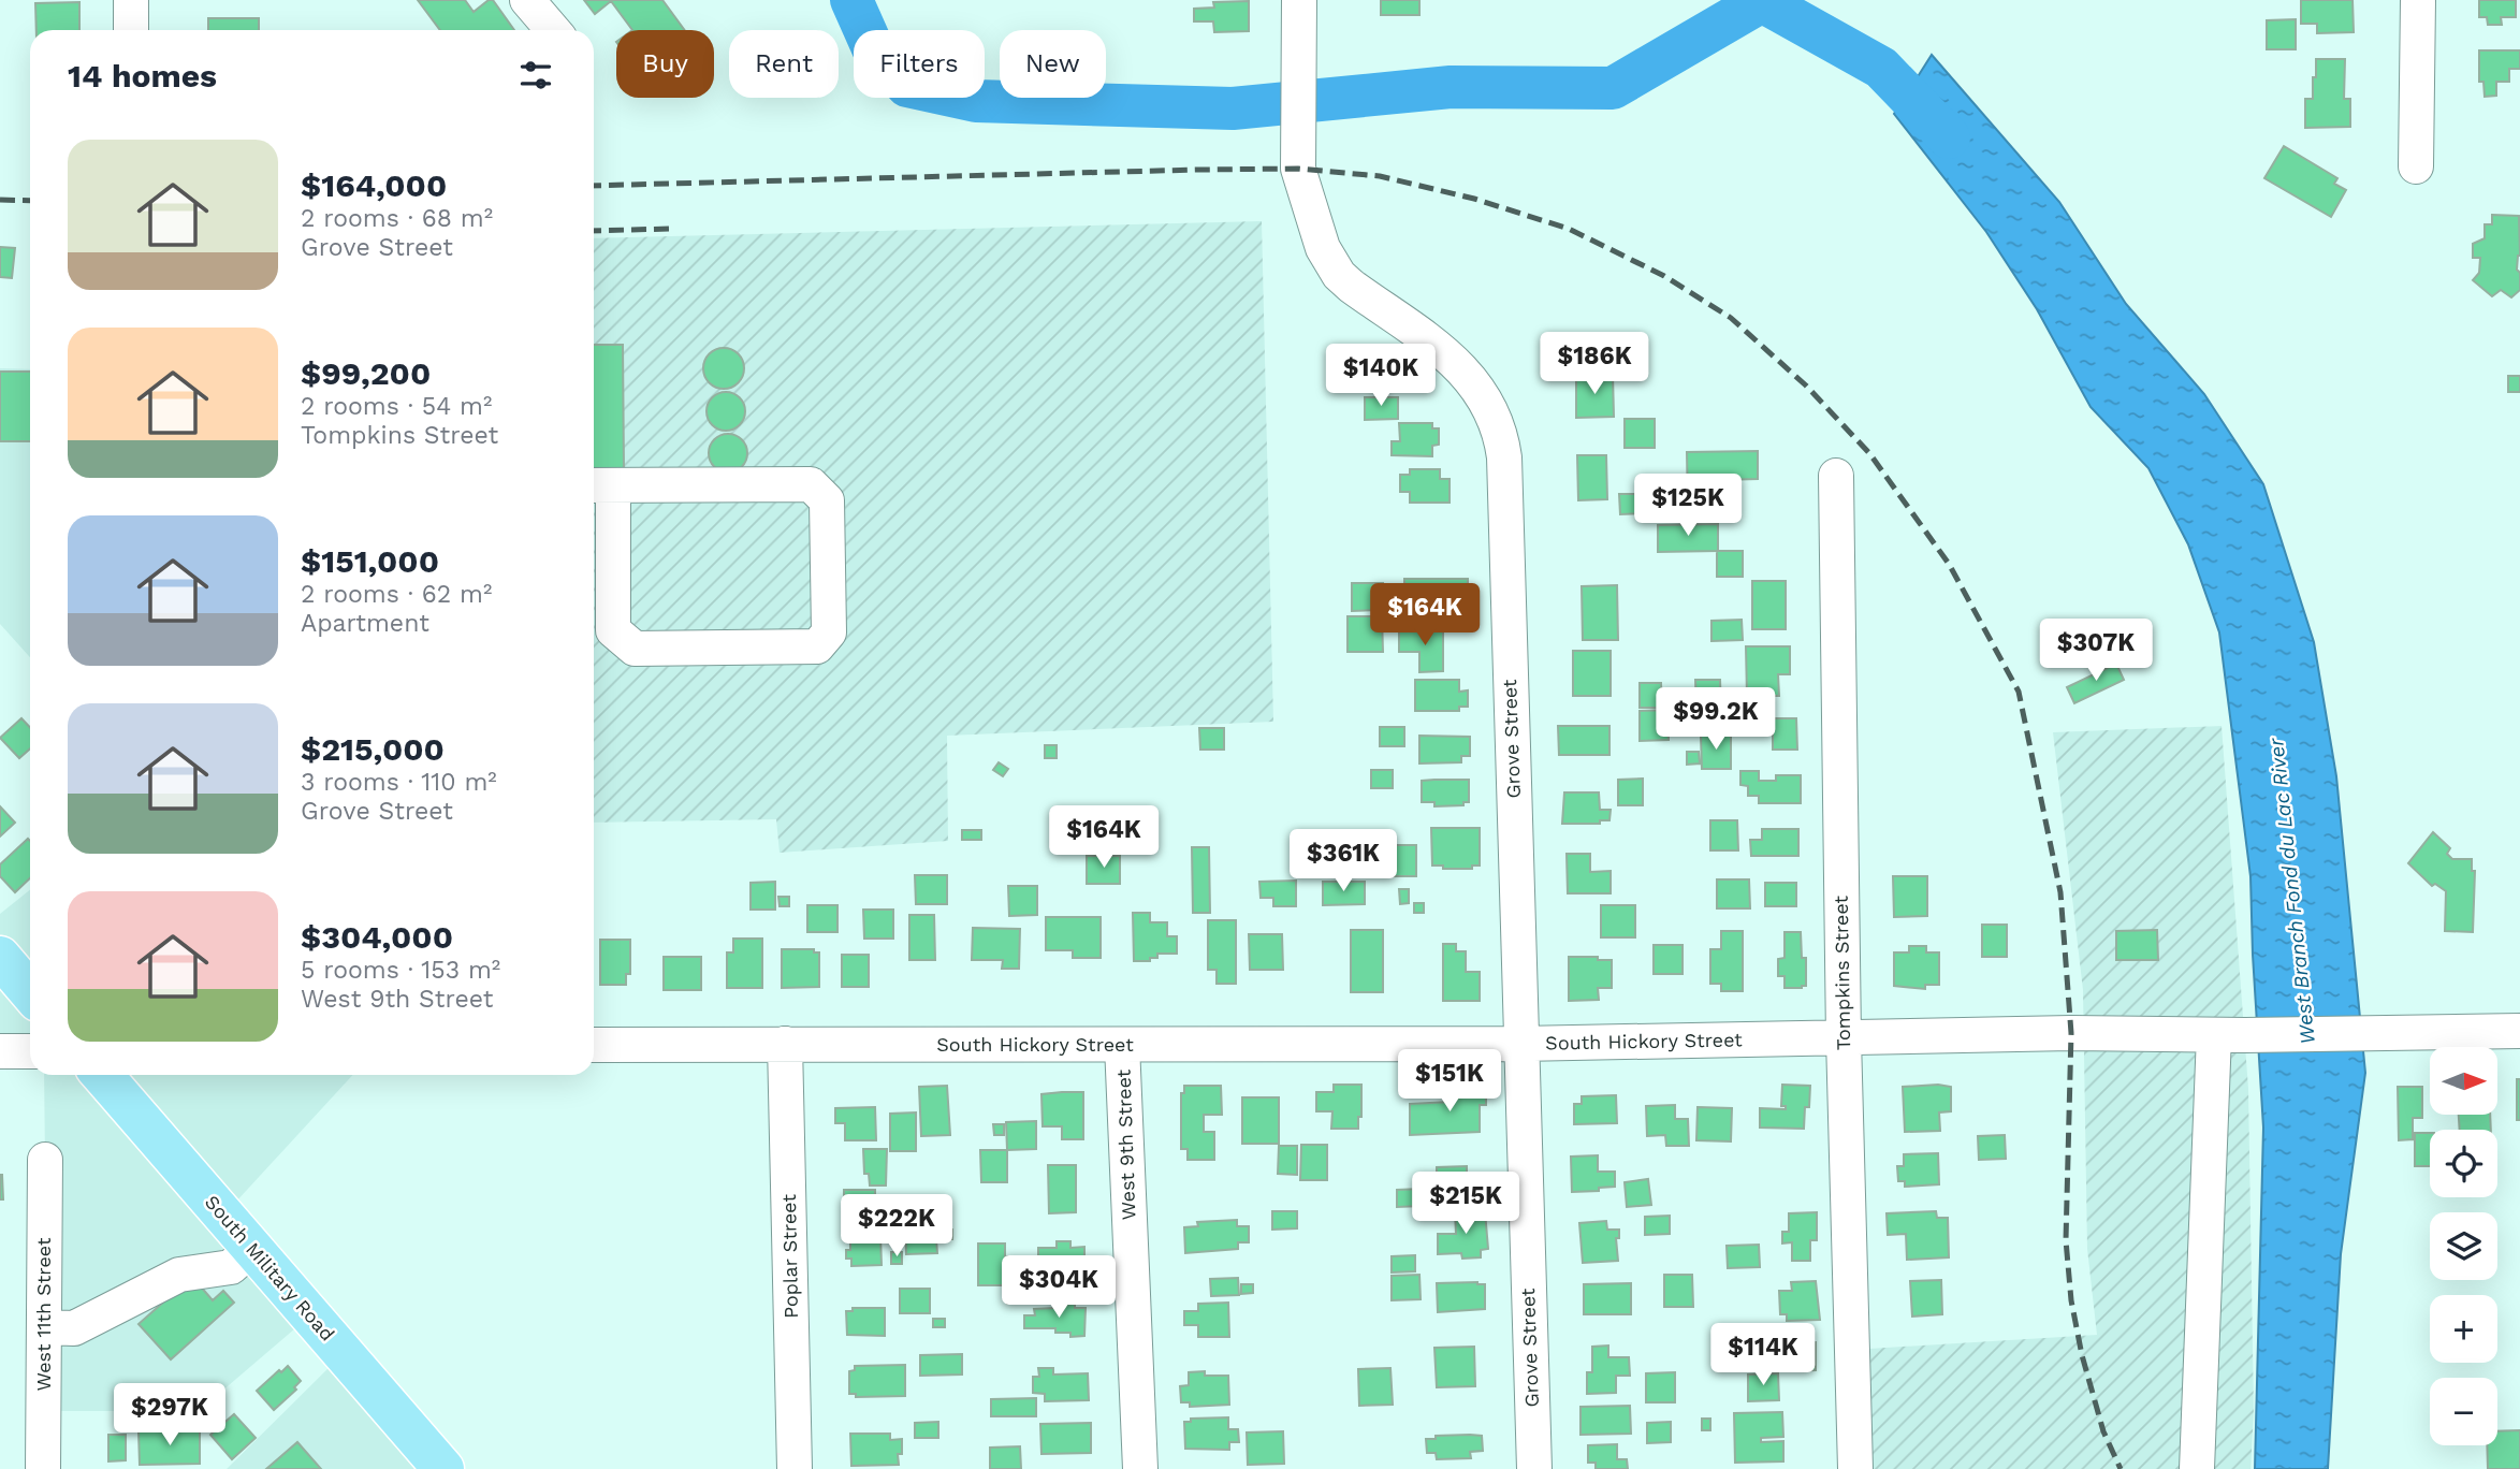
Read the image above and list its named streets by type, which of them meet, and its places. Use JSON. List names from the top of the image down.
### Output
{
  "streets": {
    "main road": ["South Military Road"],
    "street": [
      "Grove Street",
      "Tompkins Street",
      "South Hickory Street",
      "West 9th Street",
      "Poplar Street",
      "West 11th Street"
    ]
  },
  "crossings": [
    ["Grove Street", "South Hickory Street"],
    ["Tompkins Street", "South Hickory Street"],
    ["South Hickory Street", "West 9th Street"],
    ["South Hickory Street", "Poplar Street"]
  ],
  "water": ["West Branch Fond du Lac River"],
  "north": "right",
  "page": {
    "chip": [
      "Buy",
      "Rent",
      "Filters",
      "New"
    ],
    "heading": "14 homes",
    "list": [
      {
        "name": "$164,000",
        "note": "2 rooms · 68 m² · Grove Street"
      },
      {
        "name": "$99,200",
        "note": "2 rooms · 54 m² · Tompkins Street"
      },
      {
        "name": "$151,000",
        "note": "2 rooms · 62 m² · Apartment"
      },
      {
        "name": "$215,000",
        "note": "3 rooms · 110 m² · Grove Street"
      },
      {
        "name": "$304,000",
        "note": "5 rooms · 153 m² · West 9th Street"
      }
    ],
    "price": [
      "$186K",
      "$140K",
      "$125K",
      "$164K",
      "$307K",
      "$99.2K",
      "$164K",
      "$361K",
      "$151K",
      "$215K",
      "$222K",
      "$304K",
      "$114K",
      "$297K"
    ],
    "map_buttons": ["+", "−"]
  }
}
